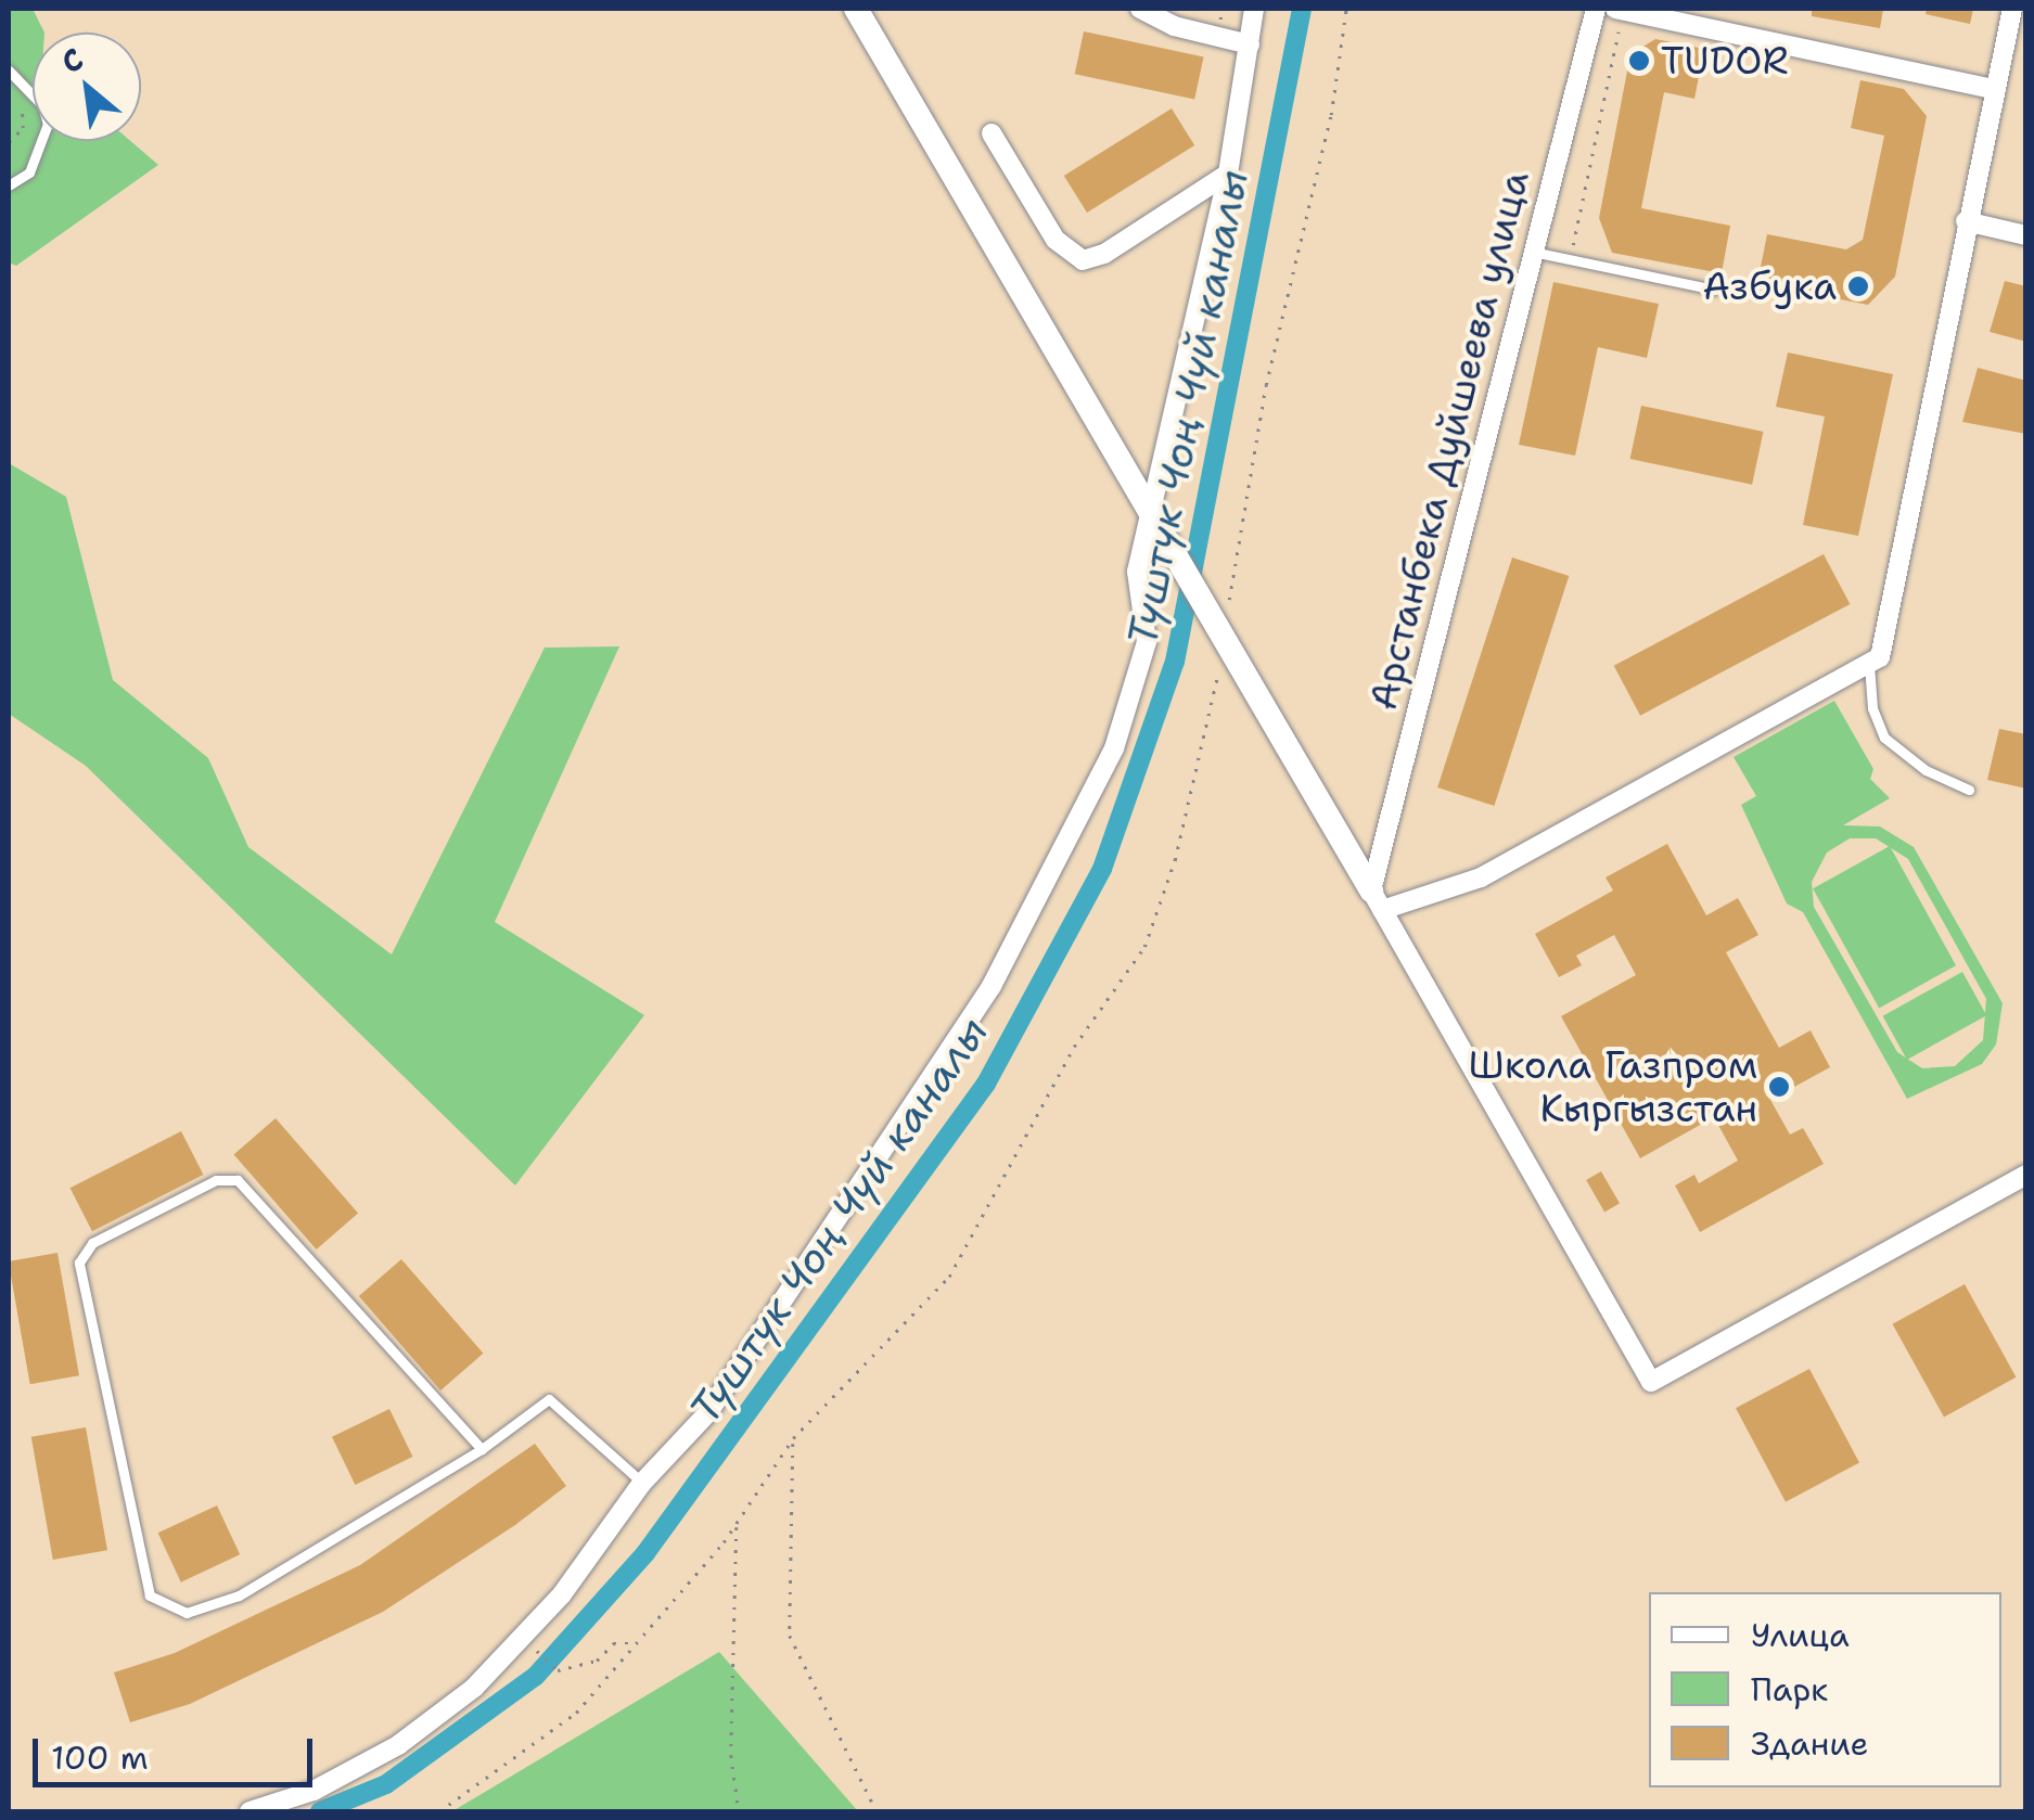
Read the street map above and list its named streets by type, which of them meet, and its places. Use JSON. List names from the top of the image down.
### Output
{
  "streets": {
    "street": ["Арстанбека Дуйшеева улица"]
  },
  "water": ["Түштүк Чоң Чүй каналы"],
  "places": ["TUDOR", "Азбука", "Школа Газпром Кыргызстан"],
  "legend": ["Улица", "Парк", "Здание"],
  "scale_bar": "100 m",
  "north": "top left"
}
